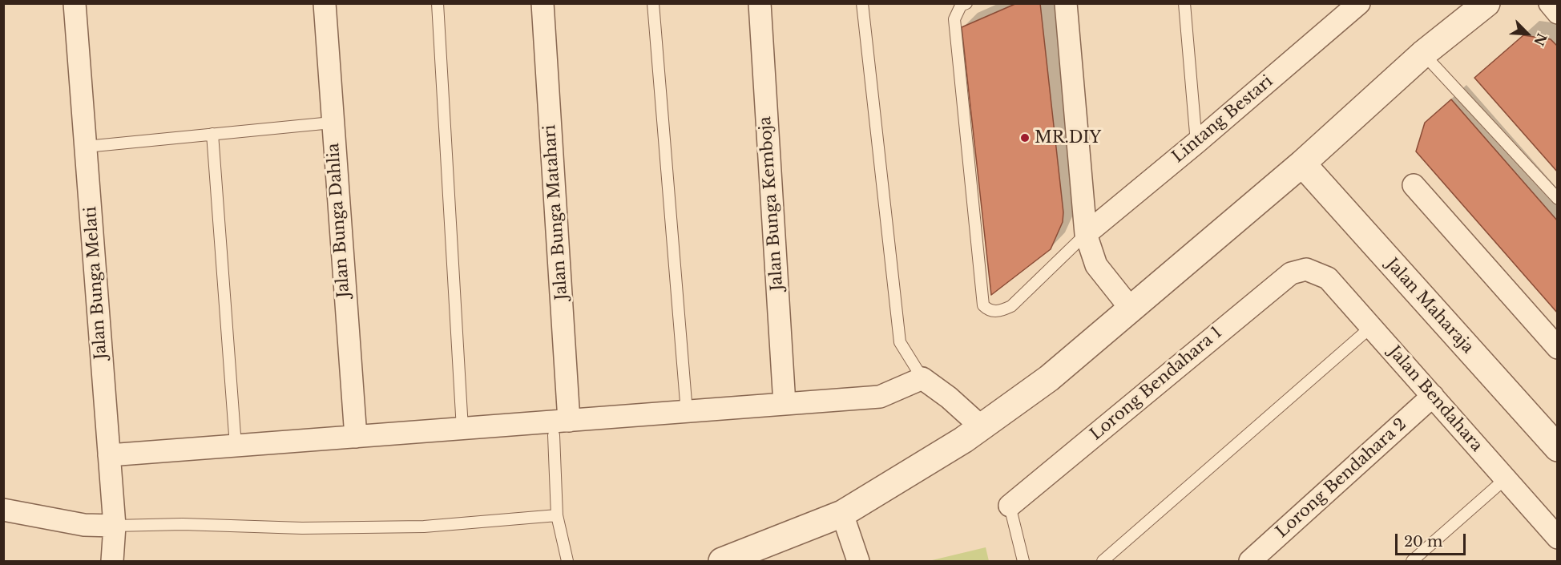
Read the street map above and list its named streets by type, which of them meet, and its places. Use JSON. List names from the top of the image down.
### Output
{
  "streets": {
    "street": [
      "Lintang Bestari",
      "Jalan Bunga Kemboja",
      "Jalan Bunga Matahari",
      "Jalan Bunga Dahlia",
      "Jalan Bunga Melati",
      "Jalan Maharaja",
      "Lorong Bendahara 1",
      "Jalan Bendahara",
      "Lorong Bendahara 2"
    ]
  },
  "crossings": [
    ["Lorong Bendahara 1", "Jalan Bendahara"],
    ["Jalan Bendahara", "Lorong Bendahara 2"]
  ],
  "places": ["MR.DIY"],
  "scale_bar": "20 m",
  "north": "bottom right"
}
